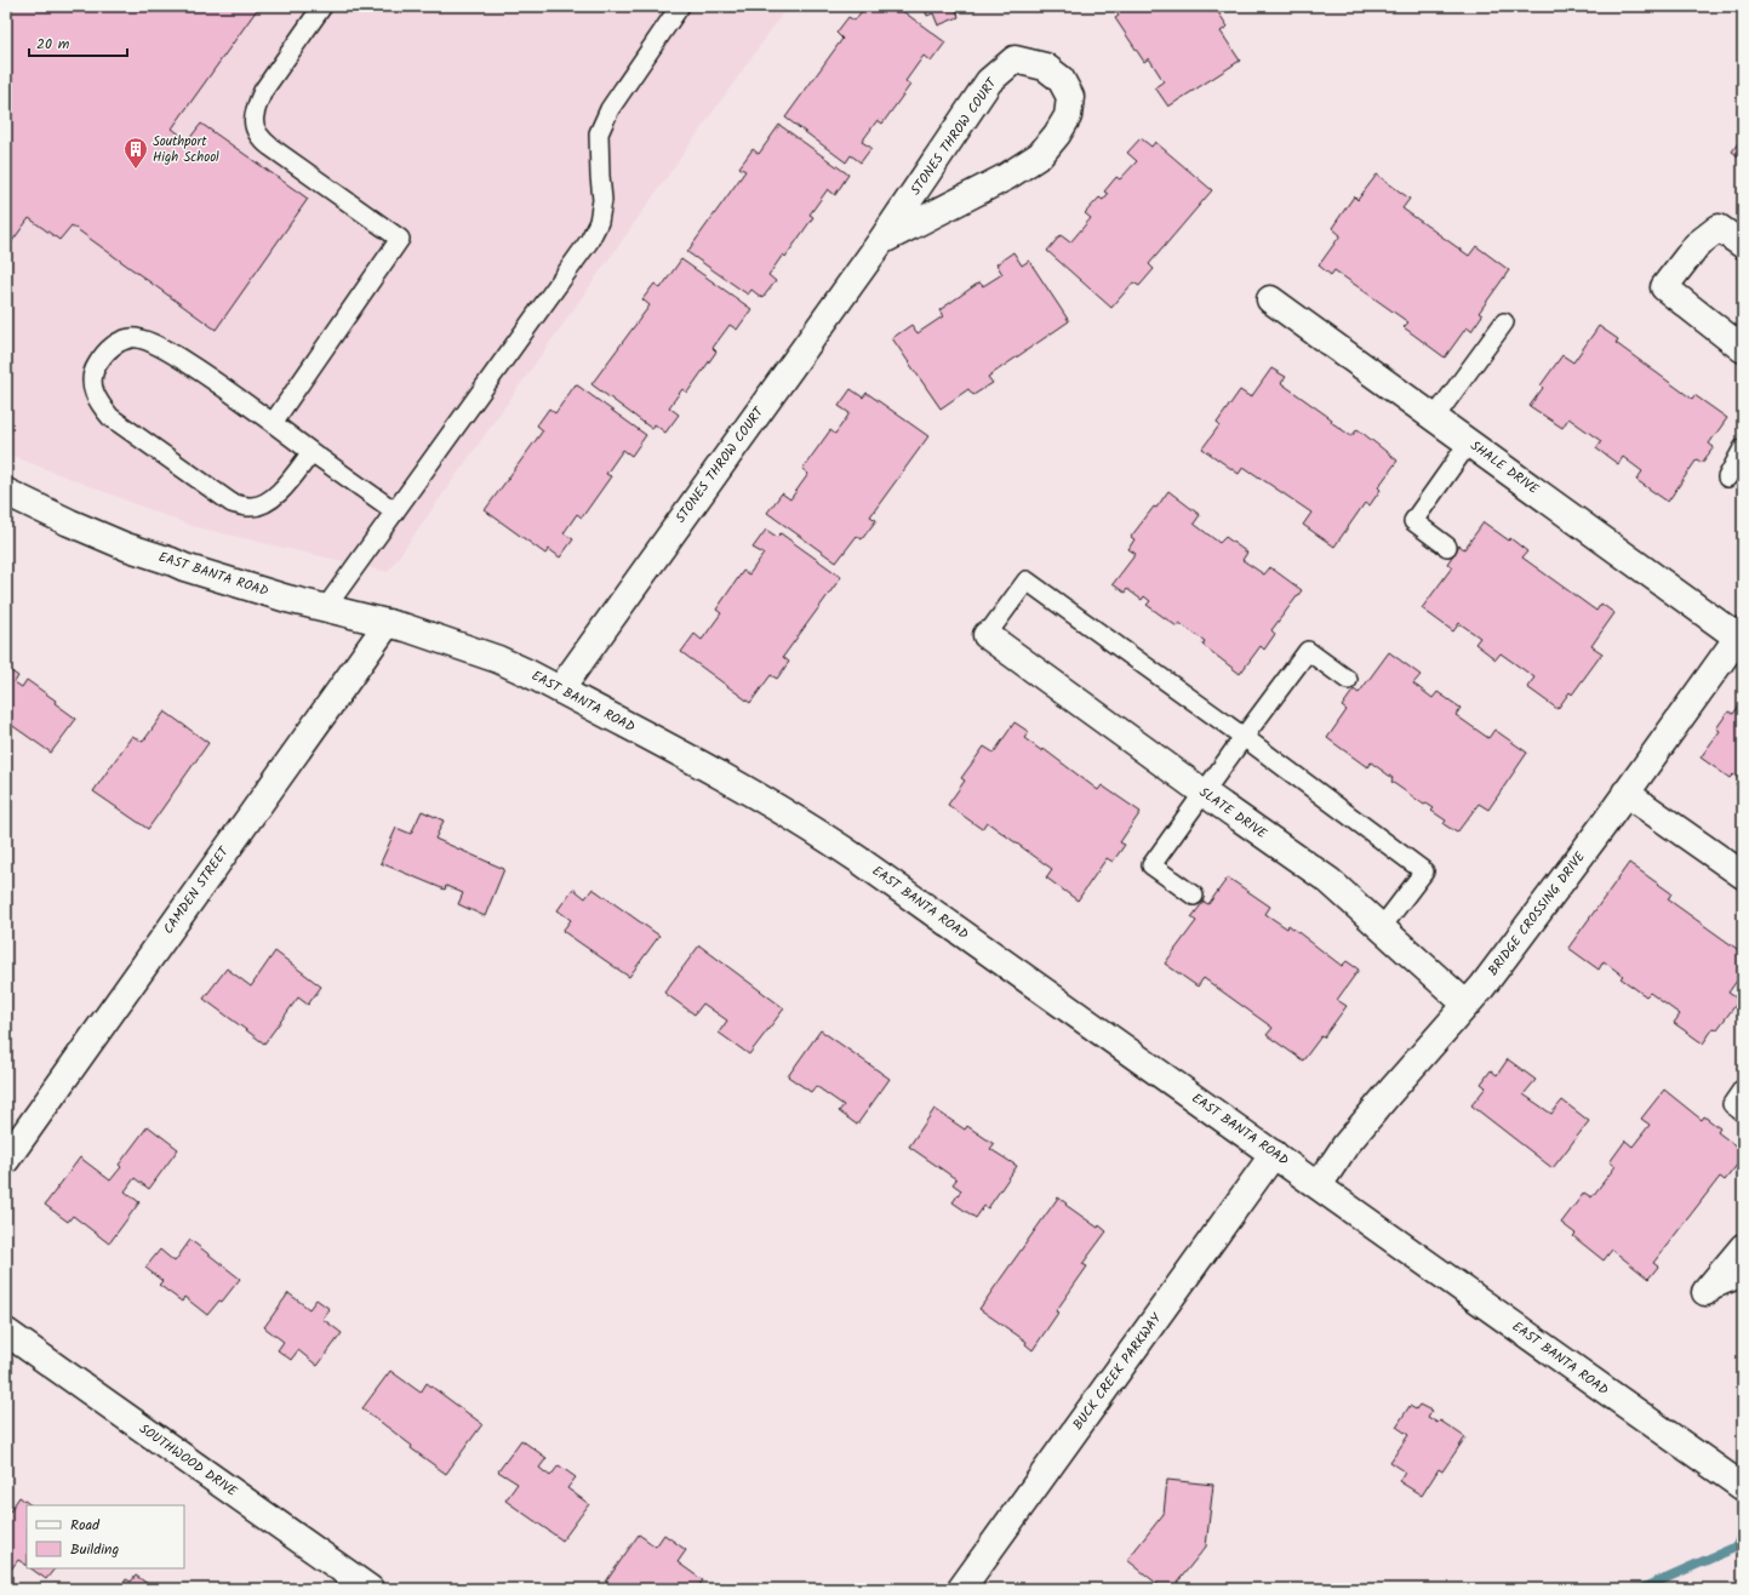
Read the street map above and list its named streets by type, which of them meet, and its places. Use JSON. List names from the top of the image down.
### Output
{
  "streets": {
    "street": [
      "STONES THROW COURT",
      "SHALE DRIVE",
      "EAST BANTA ROAD",
      "SLATE DRIVE",
      "CAMDEN STREET",
      "BRIDGE CROSSING DRIVE",
      "BUCK CREEK PARKWAY",
      "SOUTHWOOD DRIVE"
    ]
  },
  "crossings": [
    ["STONES THROW COURT", "EAST BANTA ROAD"],
    ["SHALE DRIVE", "BRIDGE CROSSING DRIVE"],
    ["EAST BANTA ROAD", "CAMDEN STREET"],
    ["EAST BANTA ROAD", "BRIDGE CROSSING DRIVE"],
    ["EAST BANTA ROAD", "BUCK CREEK PARKWAY"],
    ["SLATE DRIVE", "BRIDGE CROSSING DRIVE"]
  ],
  "places": {
    "building": ["Southport High School"]
  },
  "legend": ["Road", "Building"],
  "scale_bar": "20 m"
}
